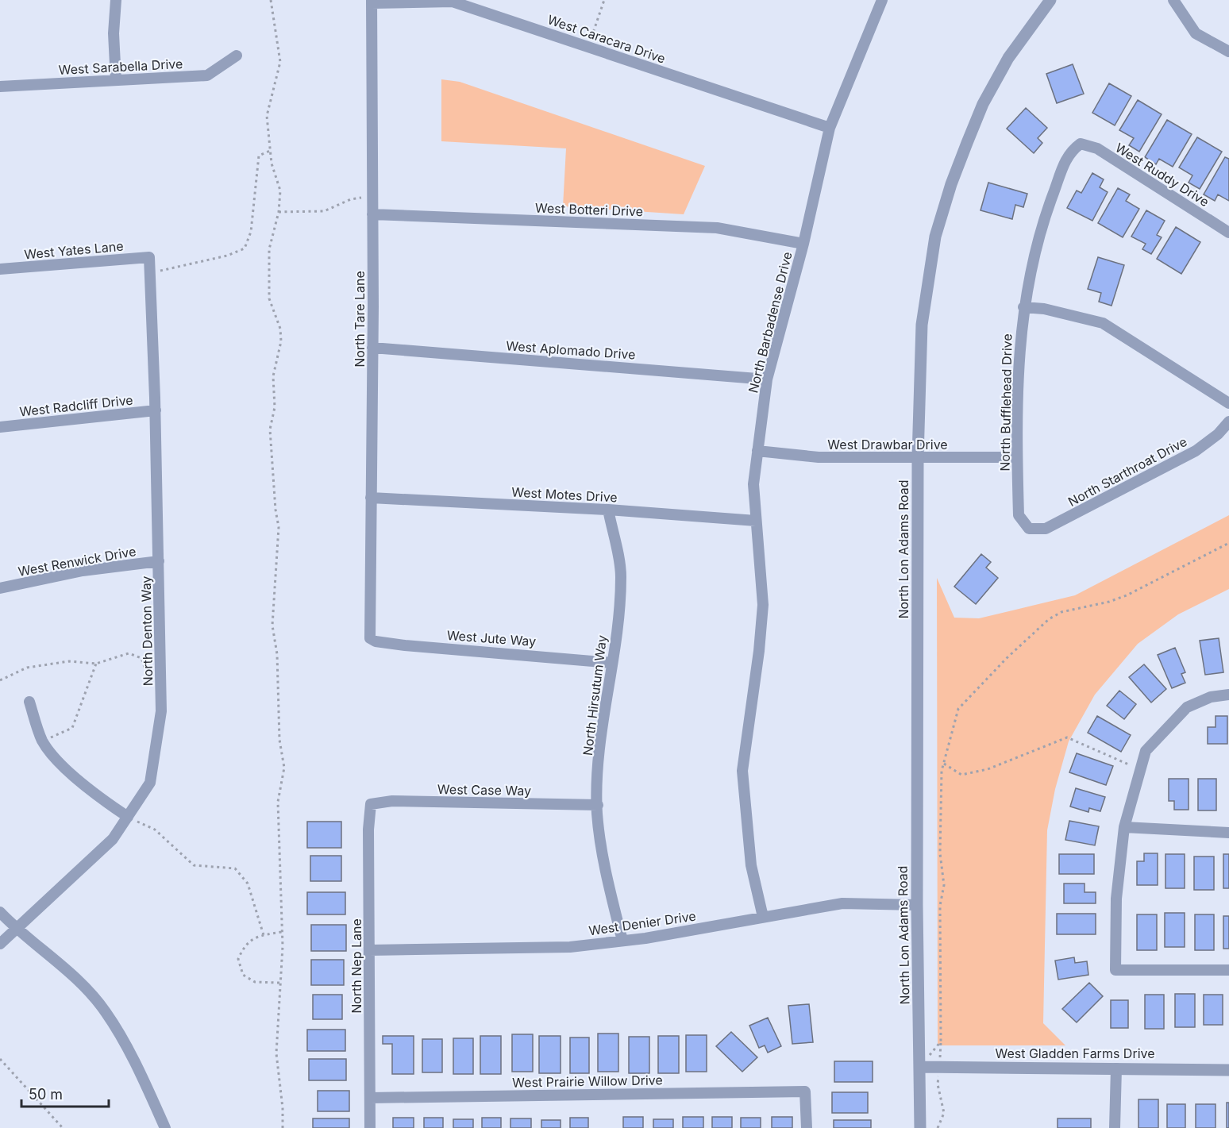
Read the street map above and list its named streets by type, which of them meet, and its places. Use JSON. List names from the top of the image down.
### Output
{
  "streets": {
    "street": [
      "West Caracara Drive",
      "West Sarabella Drive",
      "West Ruddy Drive",
      "West Botteri Drive",
      "West Yates Lane",
      "North Tare Lane",
      "North Barbadense Drive",
      "West Aplomado Drive",
      "North Bufflehead Drive",
      "West Radcliff Drive",
      "West Drawbar Drive",
      "North Starthroat Drive",
      "West Motes Drive",
      "North Lon Adams Road",
      "West Renwick Drive",
      "North Denton Way",
      "West Jute Way",
      "North Hirsutum Way",
      "West Case Way",
      "West Denier Drive",
      "North Nep Lane",
      "West Gladden Farms Drive",
      "West Prairie Willow Drive"
    ]
  },
  "crossings": [
    ["West Caracara Drive", "North Tare Lane"],
    ["West Caracara Drive", "North Barbadense Drive"],
    ["West Ruddy Drive", "North Bufflehead Drive"],
    ["West Botteri Drive", "North Tare Lane"],
    ["West Botteri Drive", "North Barbadense Drive"],
    ["West Yates Lane", "North Denton Way"],
    ["North Tare Lane", "West Aplomado Drive"],
    ["North Tare Lane", "West Motes Drive"],
    ["North Tare Lane", "West Jute Way"],
    ["North Barbadense Drive", "West Aplomado Drive"],
    ["North Barbadense Drive", "West Drawbar Drive"],
    ["North Barbadense Drive", "West Motes Drive"],
    ["North Barbadense Drive", "West Denier Drive"],
    ["North Bufflehead Drive", "West Drawbar Drive"],
    ["North Bufflehead Drive", "North Starthroat Drive"],
    ["West Radcliff Drive", "North Denton Way"],
    ["West Drawbar Drive", "North Lon Adams Road"],
    ["West Motes Drive", "North Hirsutum Way"],
    ["North Lon Adams Road", "West Denier Drive"],
    ["North Lon Adams Road", "West Gladden Farms Drive"],
    ["West Renwick Drive", "North Denton Way"],
    ["West Jute Way", "North Hirsutum Way"],
    ["North Hirsutum Way", "West Case Way"],
    ["North Hirsutum Way", "West Denier Drive"],
    ["West Case Way", "North Nep Lane"],
    ["West Denier Drive", "North Nep Lane"],
    ["North Nep Lane", "West Prairie Willow Drive"]
  ],
  "scale_bar": "50 m"
}
